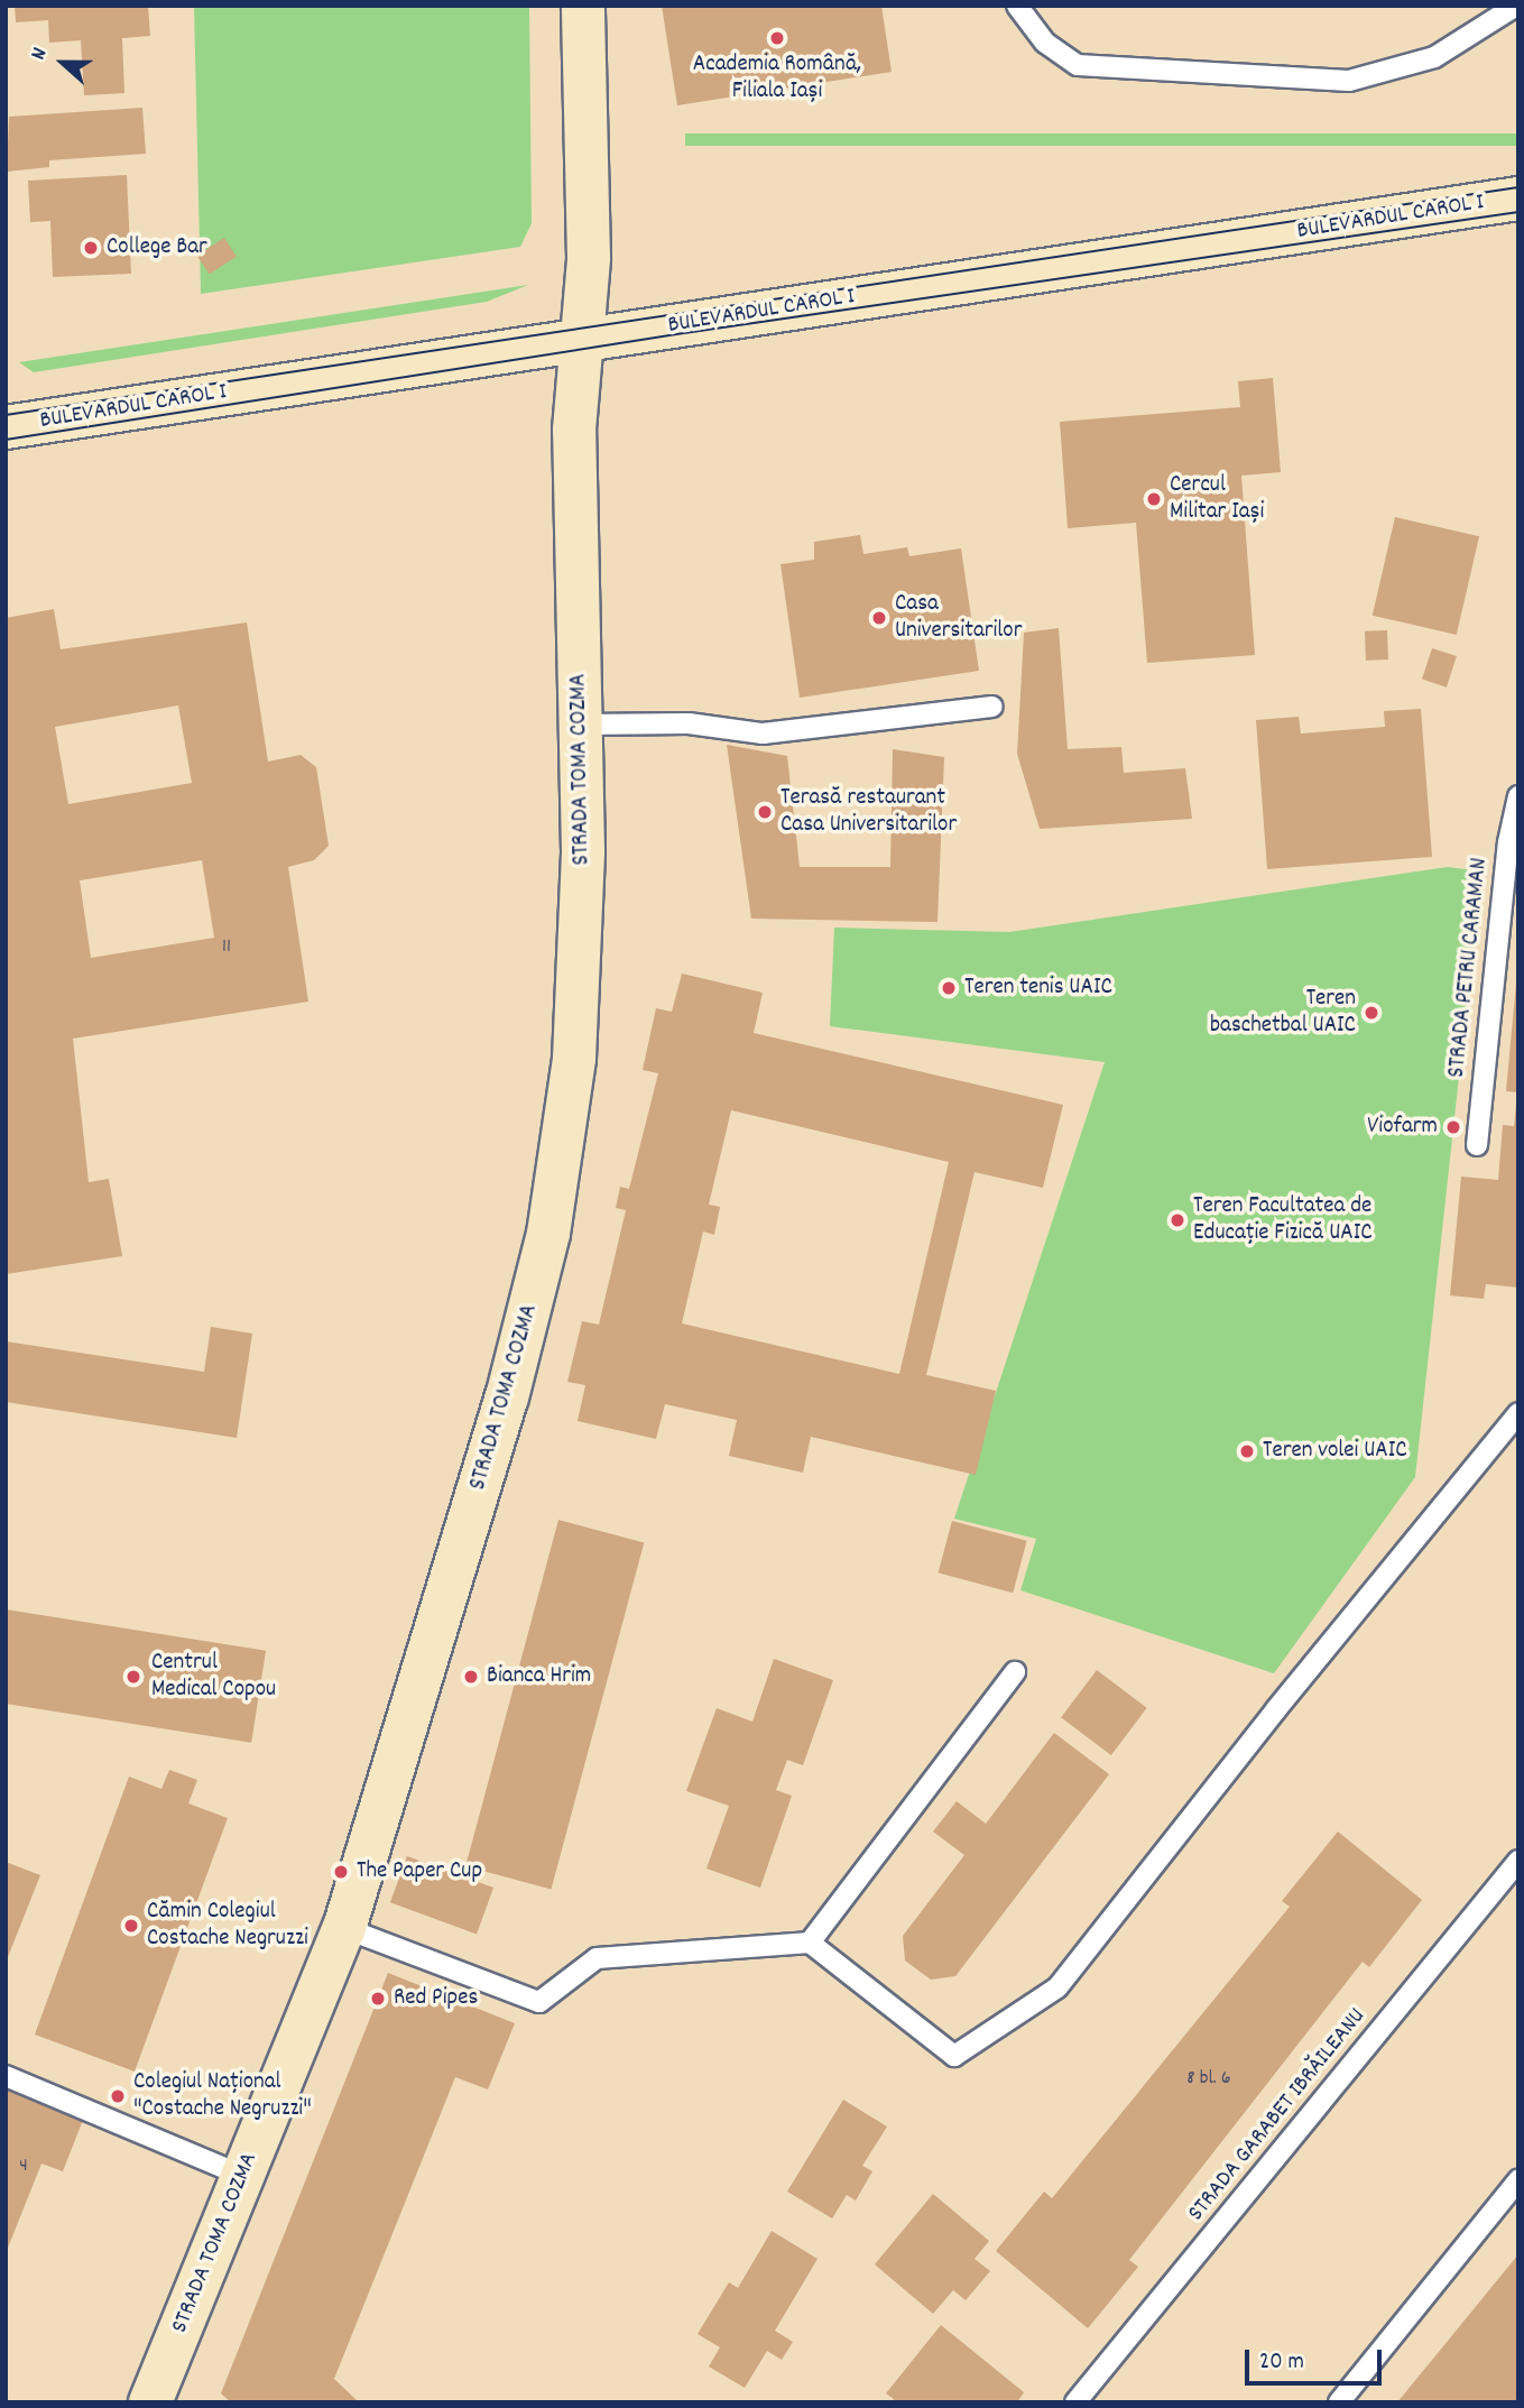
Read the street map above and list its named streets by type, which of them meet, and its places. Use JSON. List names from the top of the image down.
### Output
{
  "streets": {
    "street": ["BULEVARDUL CAROL I", "STRADA TOMA COZMA"],
    "lane": ["STRADA PETRU CARAMAN", "STRADA GARABET IBRĂILEANU"]
  },
  "crossings": [
    ["BULEVARDUL CAROL I", "STRADA TOMA COZMA"]
  ],
  "places": [
    "Academia Română, Filiala Iași",
    "College Bar",
    "Cercul Militar Iași",
    "Casa Universitarilor",
    "Terasă restaurant Casa Universitarilor",
    "Teren tenis UAIC",
    "Teren baschetbal UAIC",
    "Viofarm",
    "Teren Facultatea de Educație Fizică UAIC",
    "Teren volei UAIC",
    "Centrul Medical Copou",
    "Bianca Hrim",
    "The Paper Cup",
    "Cămin Colegiul Costache Negruzzi",
    "Red Pipes",
    "Colegiul Național \"Costache Negruzzi\""
  ],
  "house_numbers": ["11", "8 bl. 6", "4"],
  "scale_bar": "20 m",
  "north": "left"
}
